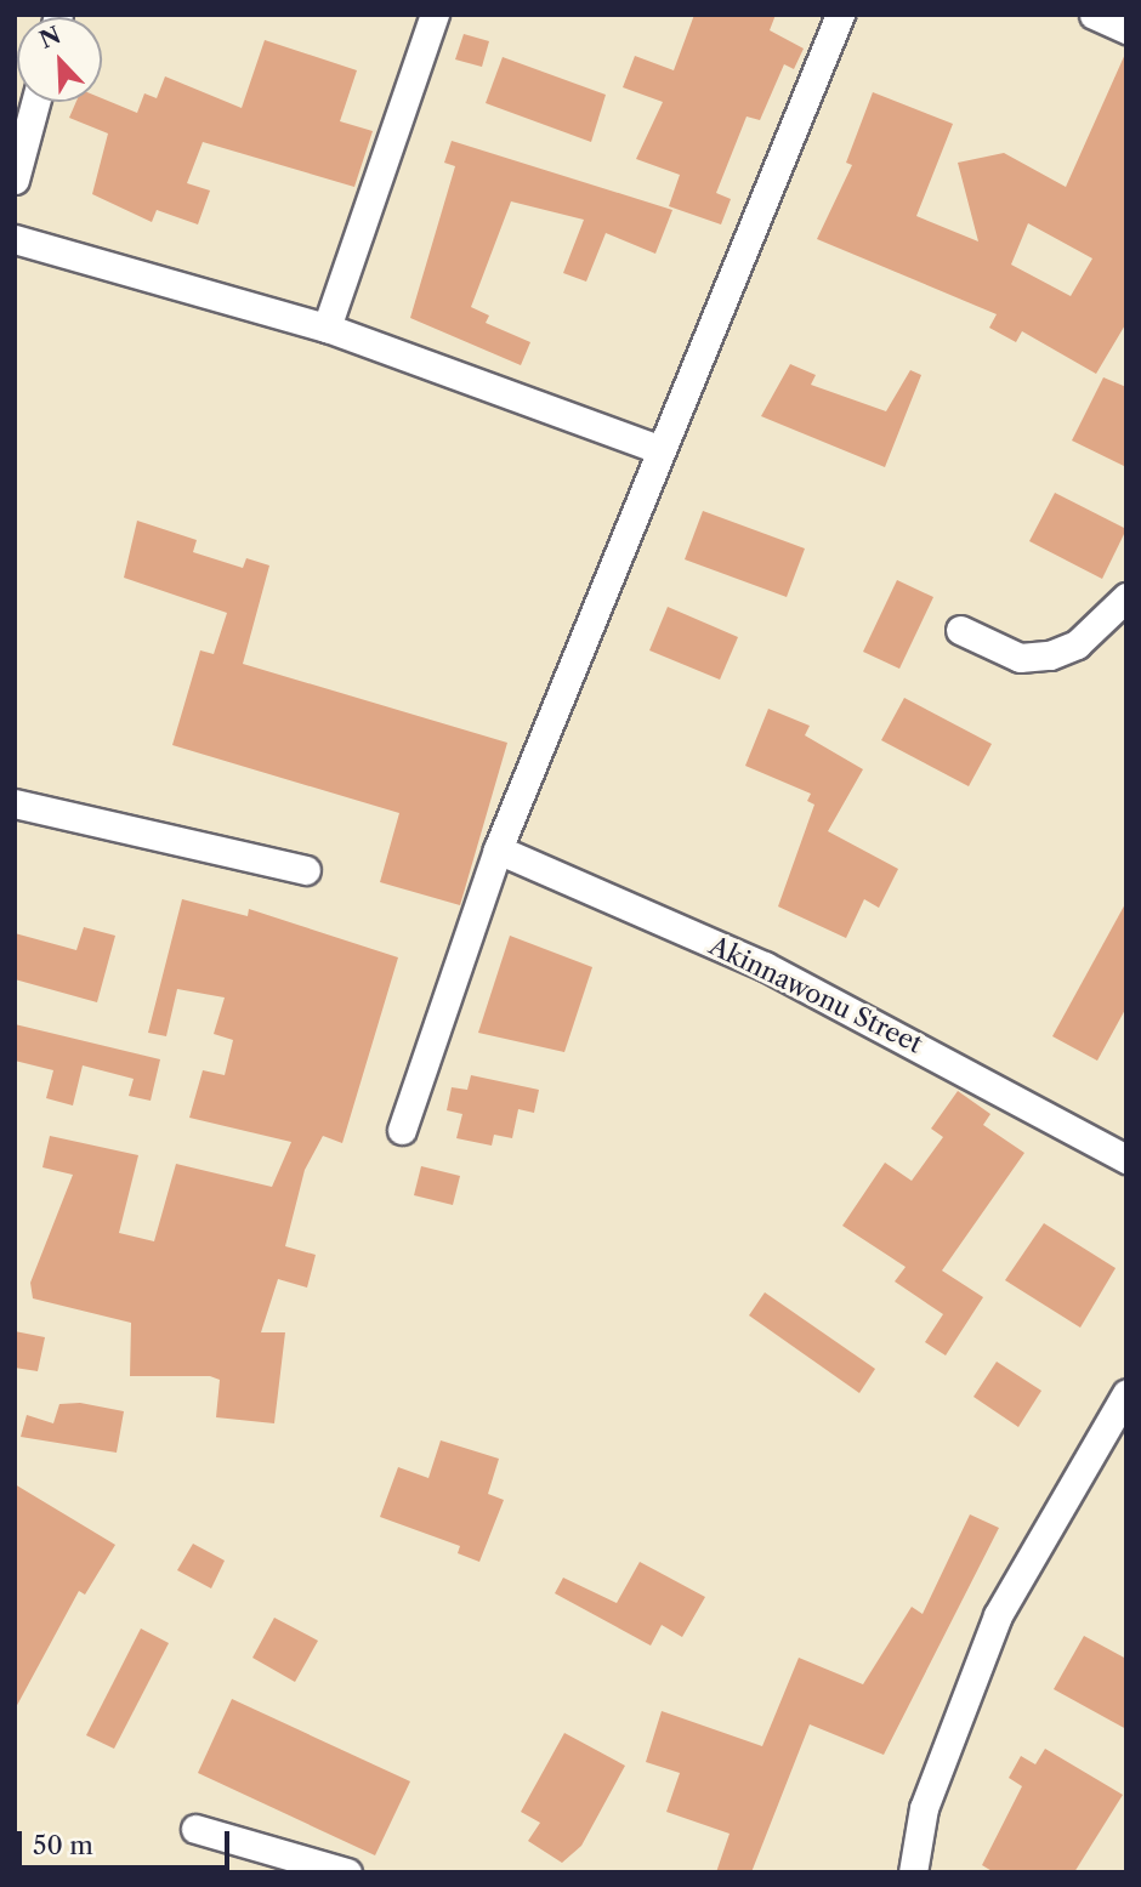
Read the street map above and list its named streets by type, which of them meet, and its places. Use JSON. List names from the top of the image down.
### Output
{
  "streets": {
    "street": ["Akinnawonu Street"]
  },
  "scale_bar": "50 m",
  "north": "top left"
}
